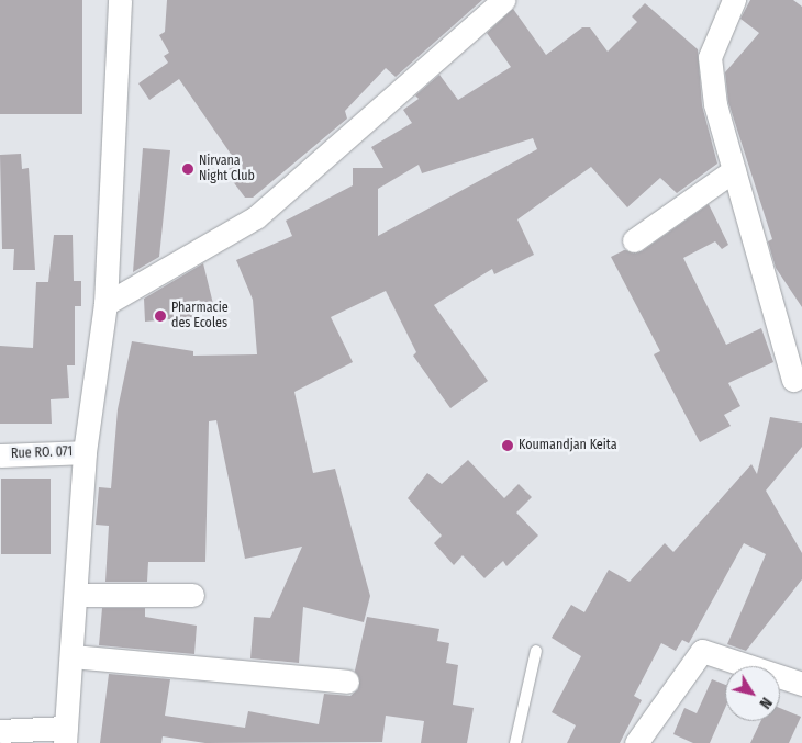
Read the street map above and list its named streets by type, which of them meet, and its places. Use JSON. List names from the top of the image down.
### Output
{
  "streets": {
    "street": ["Rue RO. 071"]
  },
  "places": ["Nirvana Night Club", "Pharmacie des Ecoles", "Koumandjan Keita"],
  "north": "bottom right"
}
